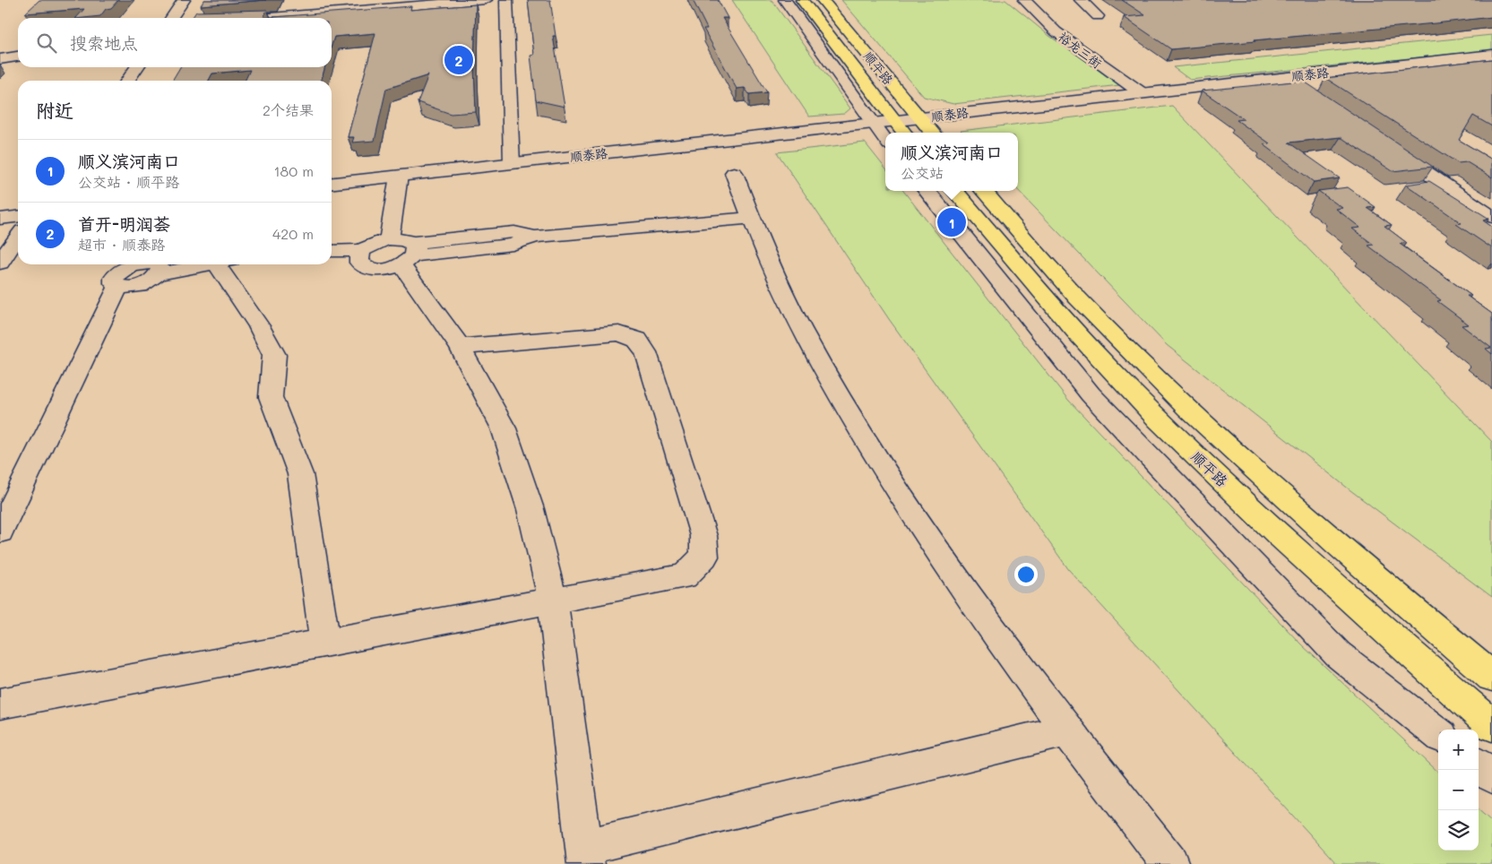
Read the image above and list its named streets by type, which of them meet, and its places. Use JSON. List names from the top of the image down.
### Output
{
  "streets": {
    "main road": ["顺平路"],
    "street": ["裕龙三街", "顺泰路"]
  },
  "crossings": [
    ["裕龙三街", "顺泰路"],
    ["顺平路", "顺泰路"]
  ],
  "page": {
    "search": "搜索地点",
    "pins": ["2", "1"],
    "heading": ["附近", "2个结果"],
    "popup": ["顺义滨河南口", "公交站"],
    "list": [
      {
        "mark": "1",
        "name": "顺义滨河南口",
        "note": "公交站 · 顺平路",
        "value": "180 m"
      },
      {
        "mark": "2",
        "name": "首开-明润荟",
        "note": "超市 · 顺泰路",
        "value": "420 m"
      }
    ],
    "map_buttons": ["+", "−"]
  }
}
